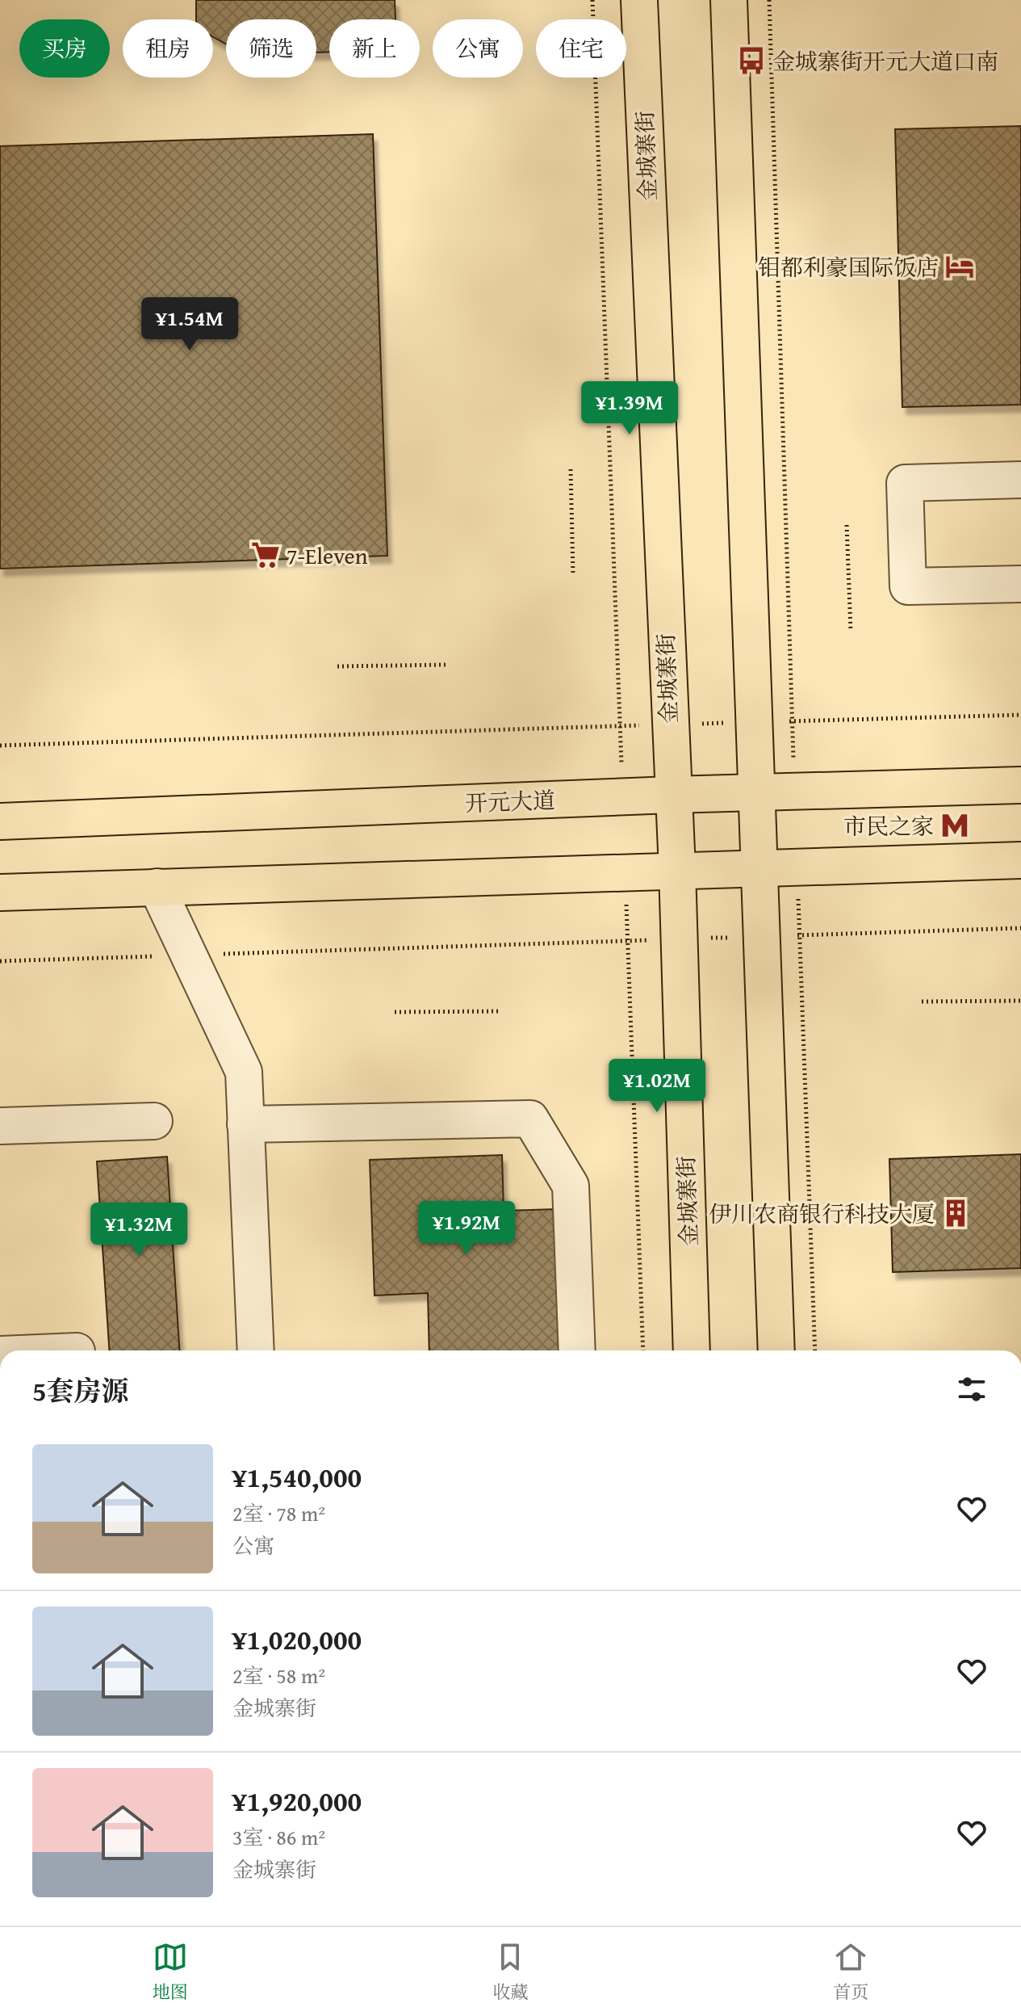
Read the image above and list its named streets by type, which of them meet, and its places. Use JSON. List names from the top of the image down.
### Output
{
  "streets": {
    "main road": ["金城寨街", "开元大道"]
  },
  "crossings": [
    ["金城寨街", "开元大道"]
  ],
  "places": {
    "bus stop": ["金城寨街开元大道口南"],
    "hotel": ["钼都利豪国际饭店"],
    "supermarket": ["7-Eleven"],
    "metro station": ["市民之家"],
    "building": ["伊川农商银行科技大厦"]
  },
  "page": {
    "chip": [
      "买房",
      "租房",
      "筛选",
      "新上",
      "公寓",
      "住宅"
    ],
    "price": [
      "¥1.54M",
      "¥1.39M",
      "¥1.02M",
      "¥1.92M",
      "¥1.32M"
    ],
    "heading": "5套房源",
    "list": [
      {
        "name": "¥1,540,000",
        "note": "2室 · 78 m² · 公寓"
      },
      {
        "name": "¥1,020,000",
        "note": "2室 · 58 m² · 金城寨街"
      },
      {
        "name": "¥1,920,000",
        "note": "3室 · 86 m² · 金城寨街"
      }
    ],
    "tabs": ["地图", "收藏", "首页"]
  }
}
